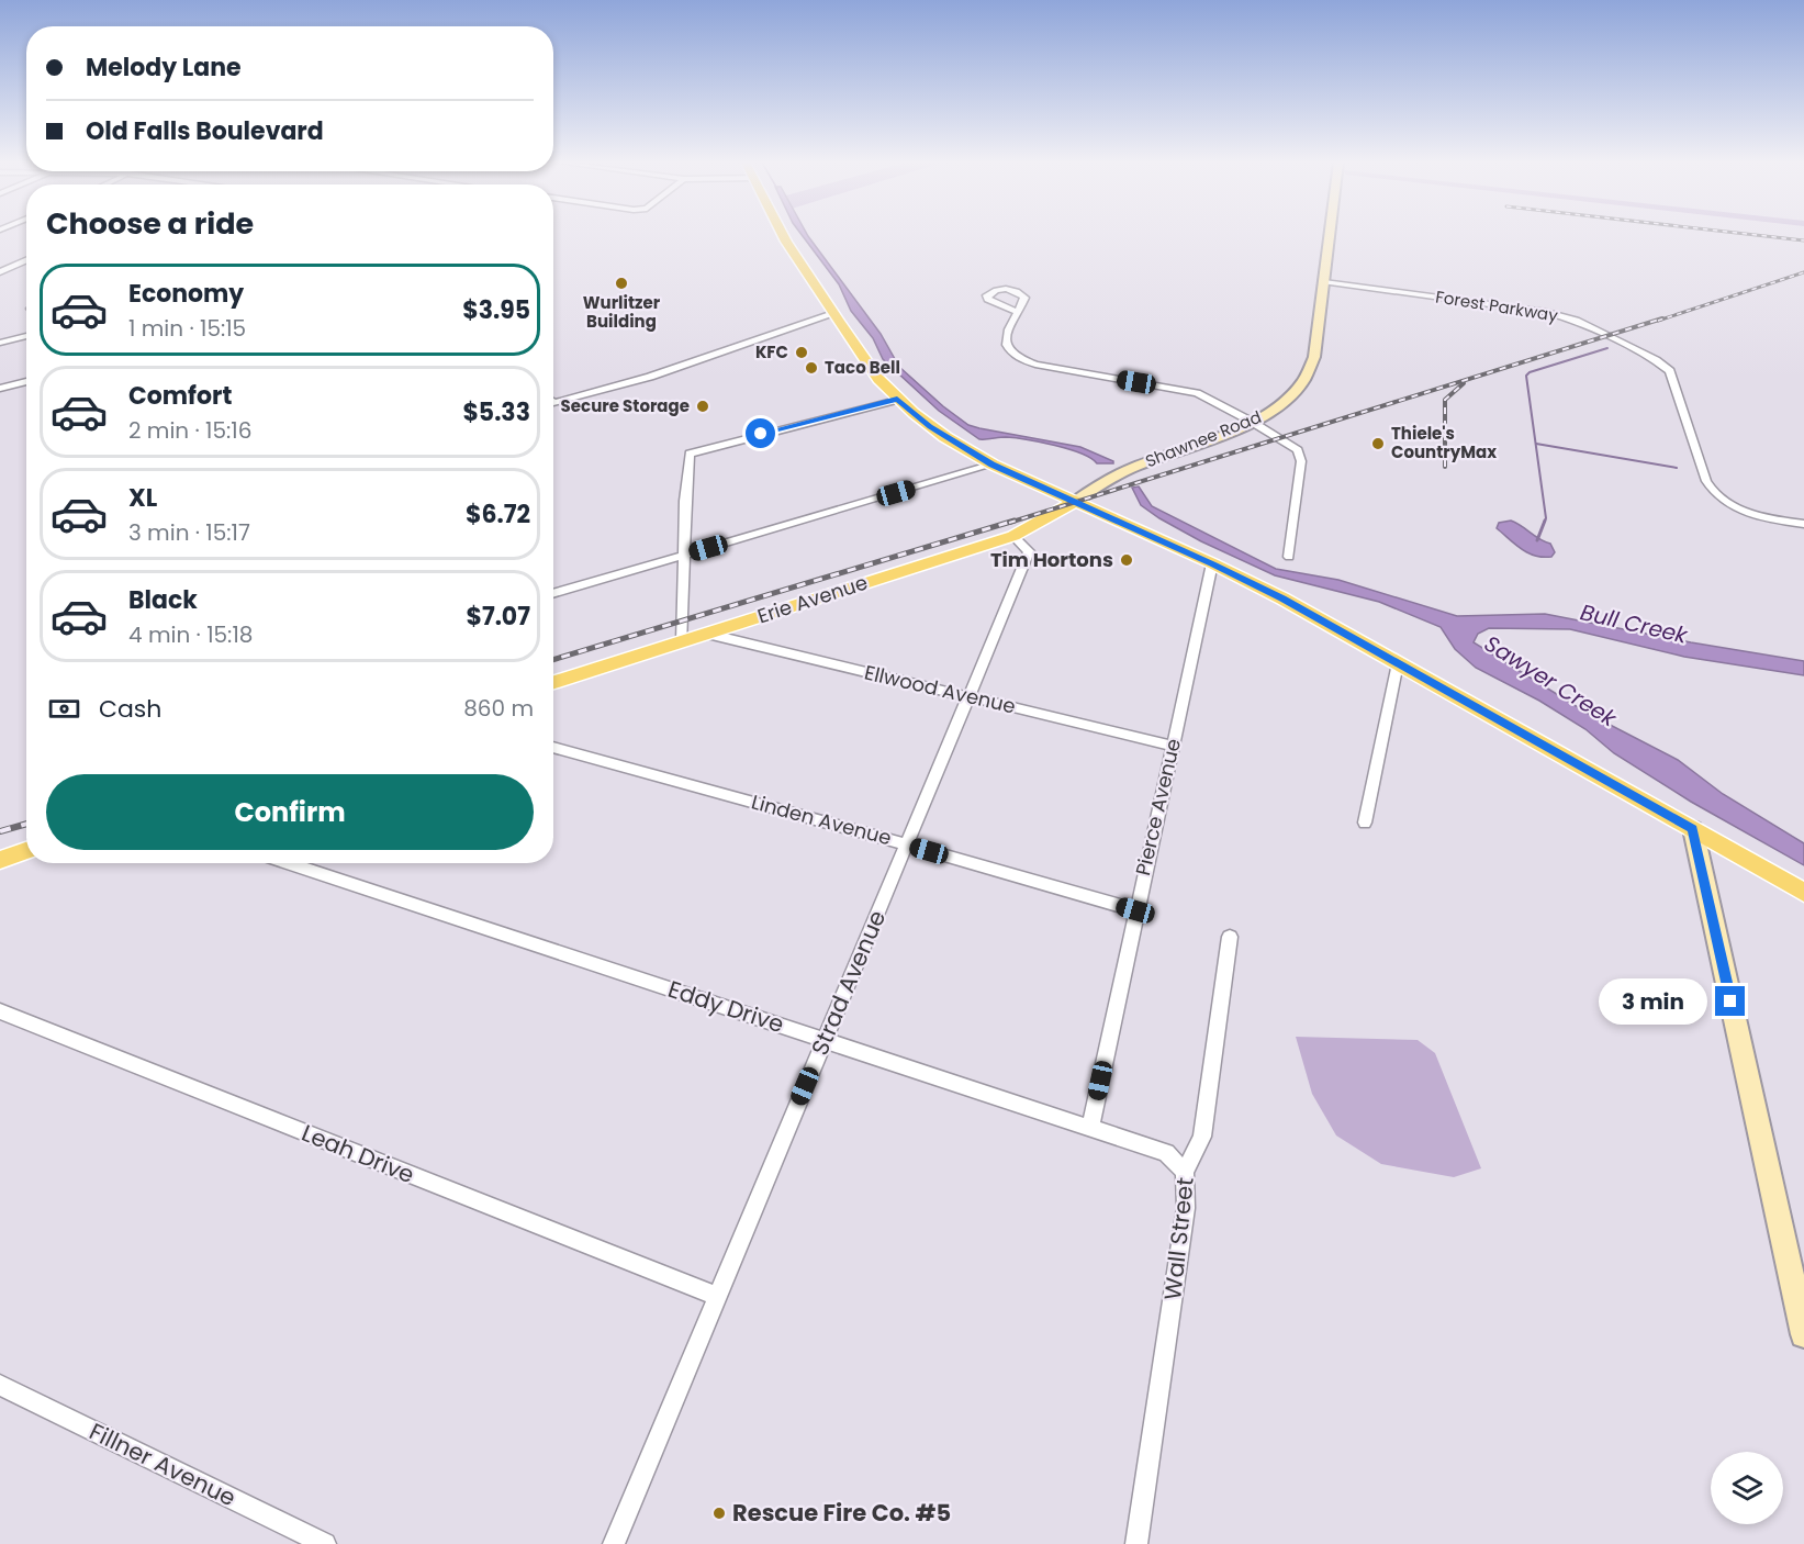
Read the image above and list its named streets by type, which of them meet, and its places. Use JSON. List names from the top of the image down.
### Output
{
  "streets": {
    "main road": ["Shawnee Road", "Erie Avenue"],
    "street": [
      "Forest Parkway",
      "Ellwood Avenue",
      "Pierce Avenue",
      "Linden Avenue",
      "Strad Avenue",
      "Eddy Drive",
      "Leah Drive",
      "Wall Street",
      "Fillner Avenue"
    ]
  },
  "crossings": [
    ["Forest Parkway", "Shawnee Road"],
    ["Shawnee Road", "Erie Avenue"],
    ["Erie Avenue", "Ellwood Avenue"],
    ["Erie Avenue", "Strad Avenue"],
    ["Ellwood Avenue", "Pierce Avenue"],
    ["Ellwood Avenue", "Strad Avenue"],
    ["Pierce Avenue", "Linden Avenue"],
    ["Pierce Avenue", "Eddy Drive"],
    ["Linden Avenue", "Strad Avenue"],
    ["Strad Avenue", "Eddy Drive"],
    ["Strad Avenue", "Leah Drive"],
    ["Eddy Drive", "Wall Street"]
  ],
  "water": ["Bull Creek", "Sawyer Creek"],
  "places": [
    "Wurlitzer Building",
    "KFC",
    "Taco Bell",
    "Secure Storage",
    "Thiele's CountryMax",
    "Tim Hortons",
    "Rescue Fire Co. #5"
  ],
  "page": {
    "banner": ["Melody Lane", "Old Falls Boulevard"],
    "heading": "Choose a ride",
    "list": [
      {
        "name": "Economy",
        "note": "1 min · 15:15",
        "value": "$3.95"
      },
      {
        "name": "Comfort",
        "note": "2 min · 15:16",
        "value": "$5.33"
      },
      {
        "name": "XL",
        "note": "3 min · 15:17",
        "value": "$6.72"
      },
      {
        "name": "Black",
        "note": "4 min · 15:18",
        "value": "$7.07"
      }
    ],
    "pay": ["Cash", "860 m"],
    "buttons": "Confirm",
    "bubble": "3 min"
  }
}
